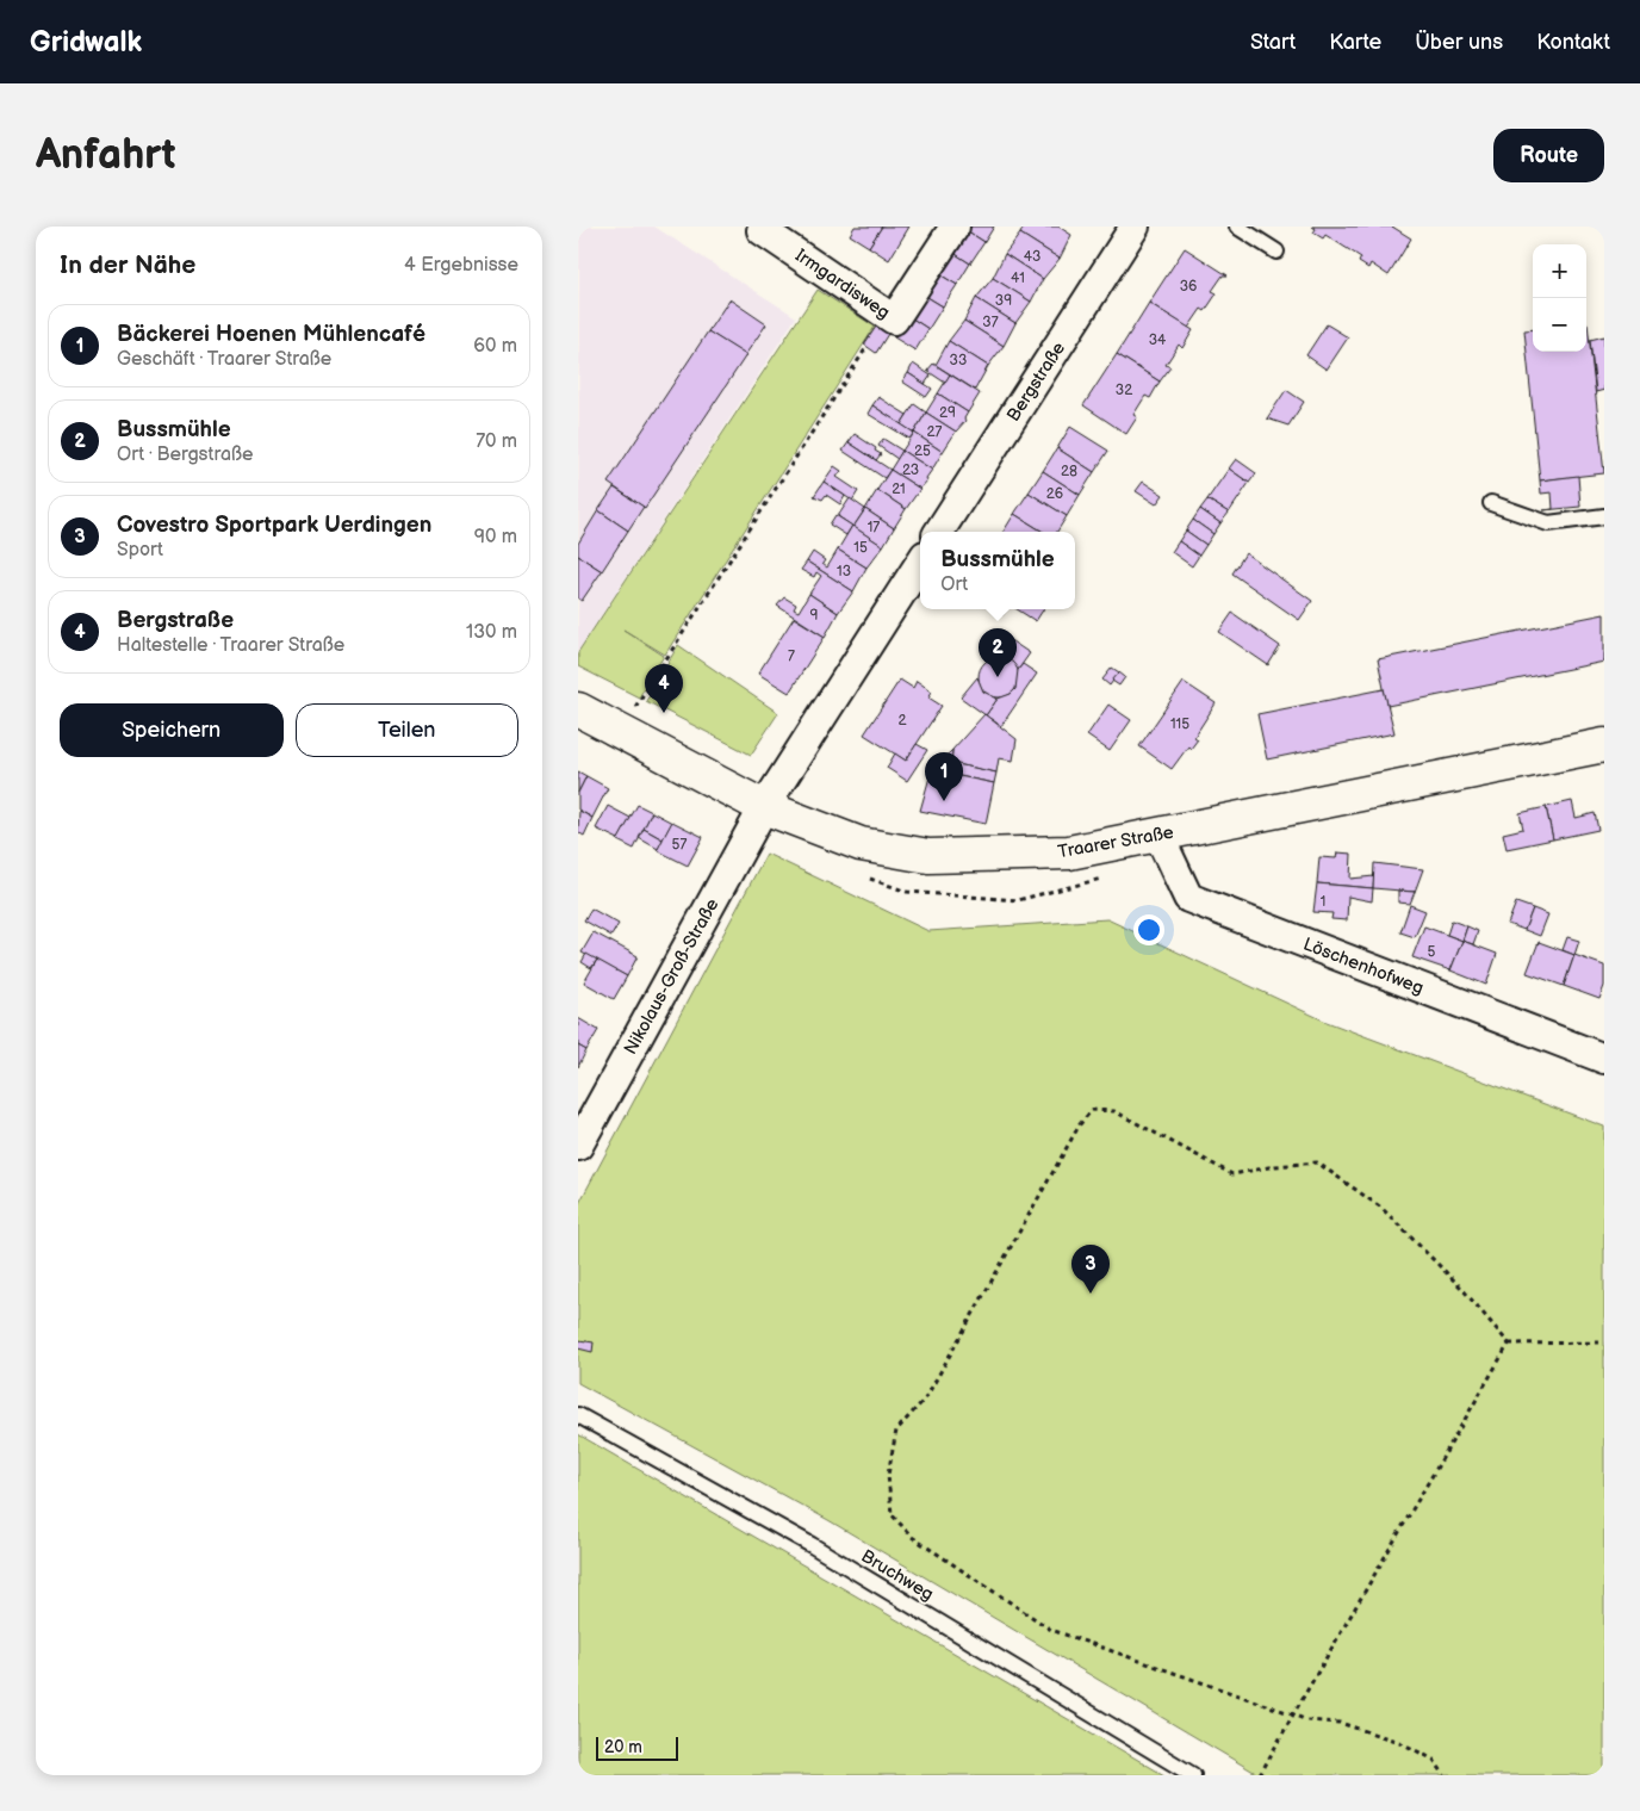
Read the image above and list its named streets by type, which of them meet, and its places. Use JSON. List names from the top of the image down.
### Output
{
  "streets": {
    "street": [
      "Irmgardisweg",
      "Bergstraße",
      "Traarer Straße",
      "Löschenhofweg",
      "Nikolaus-Groß-Straße"
    ],
    "lane": ["Bruchweg"]
  },
  "crossings": [
    ["Traarer Straße", "Löschenhofweg"],
    ["Traarer Straße", "Nikolaus-Groß-Straße"]
  ],
  "house_numbers": [
    "43",
    "41",
    "36",
    "39",
    "37",
    "34",
    "33",
    "32",
    "29",
    "27",
    "25",
    "23",
    "28",
    "21",
    "26",
    "17",
    "15",
    "13",
    "9",
    "7",
    "2",
    "115",
    "57",
    "1",
    "5"
  ],
  "scale_bar": "20 m",
  "page": {
    "header": "Gridwalk",
    "nav": [
      "Start",
      "Karte",
      "Über uns",
      "Kontakt"
    ],
    "buttons": [
      "Route",
      ["Speichern", "Teilen"]
    ],
    "title": "Anfahrt",
    "heading": ["In der Nähe", "4 Ergebnisse"],
    "map_buttons": ["+", "−"],
    "list": [
      {
        "mark": "1",
        "name": "Bäckerei Hoenen Mühlencafé",
        "note": "Geschäft · Traarer Straße",
        "value": "60 m"
      },
      {
        "mark": "2",
        "name": "Bussmühle",
        "note": "Ort · Bergstraße",
        "value": "70 m"
      },
      {
        "mark": "3",
        "name": "Covestro Sportpark Uerdingen",
        "note": "Sport",
        "value": "90 m"
      },
      {
        "mark": "4",
        "name": "Bergstraße",
        "note": "Haltestelle · Traarer Straße",
        "value": "130 m"
      }
    ],
    "popup": ["Bussmühle", "Ort"],
    "pins": [
      "2",
      "4",
      "1",
      "3"
    ],
    "scale": "20 m"
  }
}
